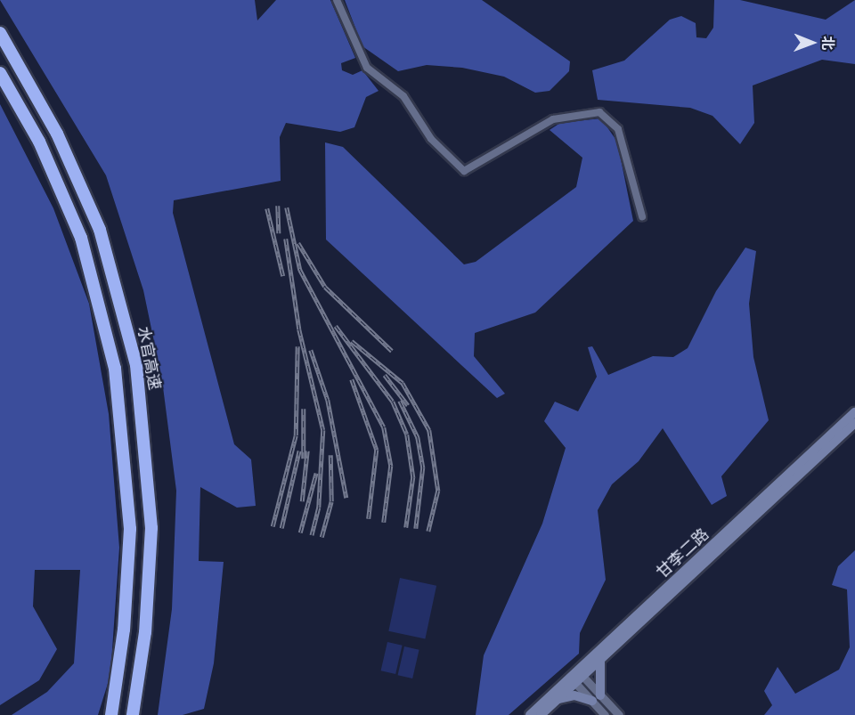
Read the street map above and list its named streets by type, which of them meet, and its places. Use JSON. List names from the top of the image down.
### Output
{
  "streets": {
    "highway": ["水官高速"],
    "main road": ["甘李二路"]
  },
  "north": "right"
}
